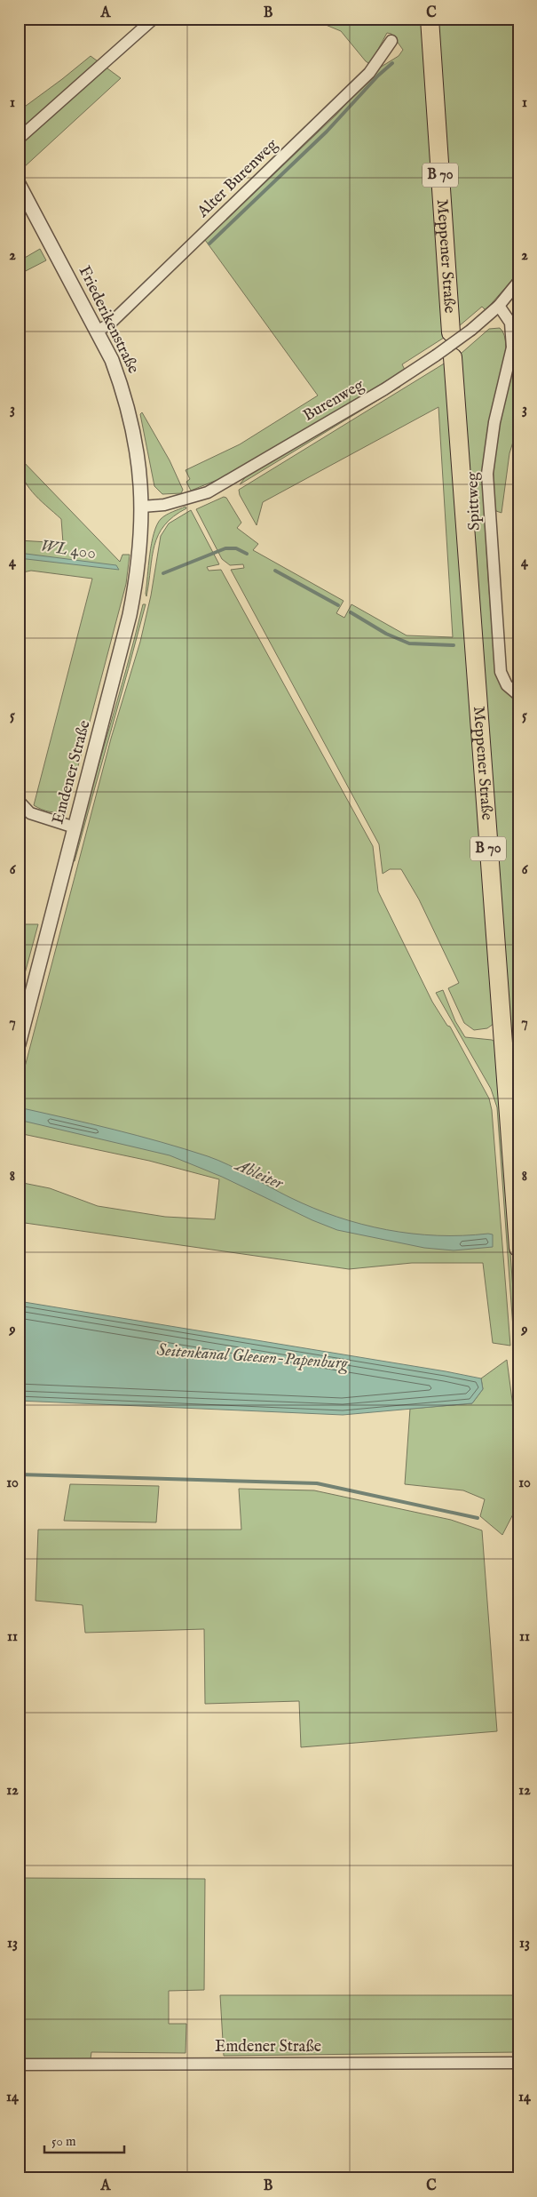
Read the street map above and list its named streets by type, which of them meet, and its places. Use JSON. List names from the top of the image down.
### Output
{
  "streets": {
    "main road": ["B 70", "Meppener Straße"],
    "street": [
      "Alter Burenweg",
      "Friederikenstraße",
      "Burenweg",
      "Spittweg",
      "Emdener Straße"
    ]
  },
  "crossings": [
    ["Alter Burenweg", "Friederikenstraße"],
    ["Meppener Straße", "Burenweg"],
    ["Friederikenstraße", "Burenweg"],
    ["Friederikenstraße", "Emdener Straße"],
    ["Burenweg", "Spittweg"],
    ["Burenweg", "Emdener Straße"]
  ],
  "water": ["WL 400", "Ableiter", "Seitenkanal Gleesen-Papenburg"],
  "scale_bar": "50 m",
  "grid": {
    "columns": ["A", "B", "C"],
    "rows": [
      "1",
      "2",
      "3",
      "4",
      "5",
      "6",
      "7",
      "8",
      "9",
      "10",
      "11",
      "12",
      "13",
      "14"
    ]
  }
}
